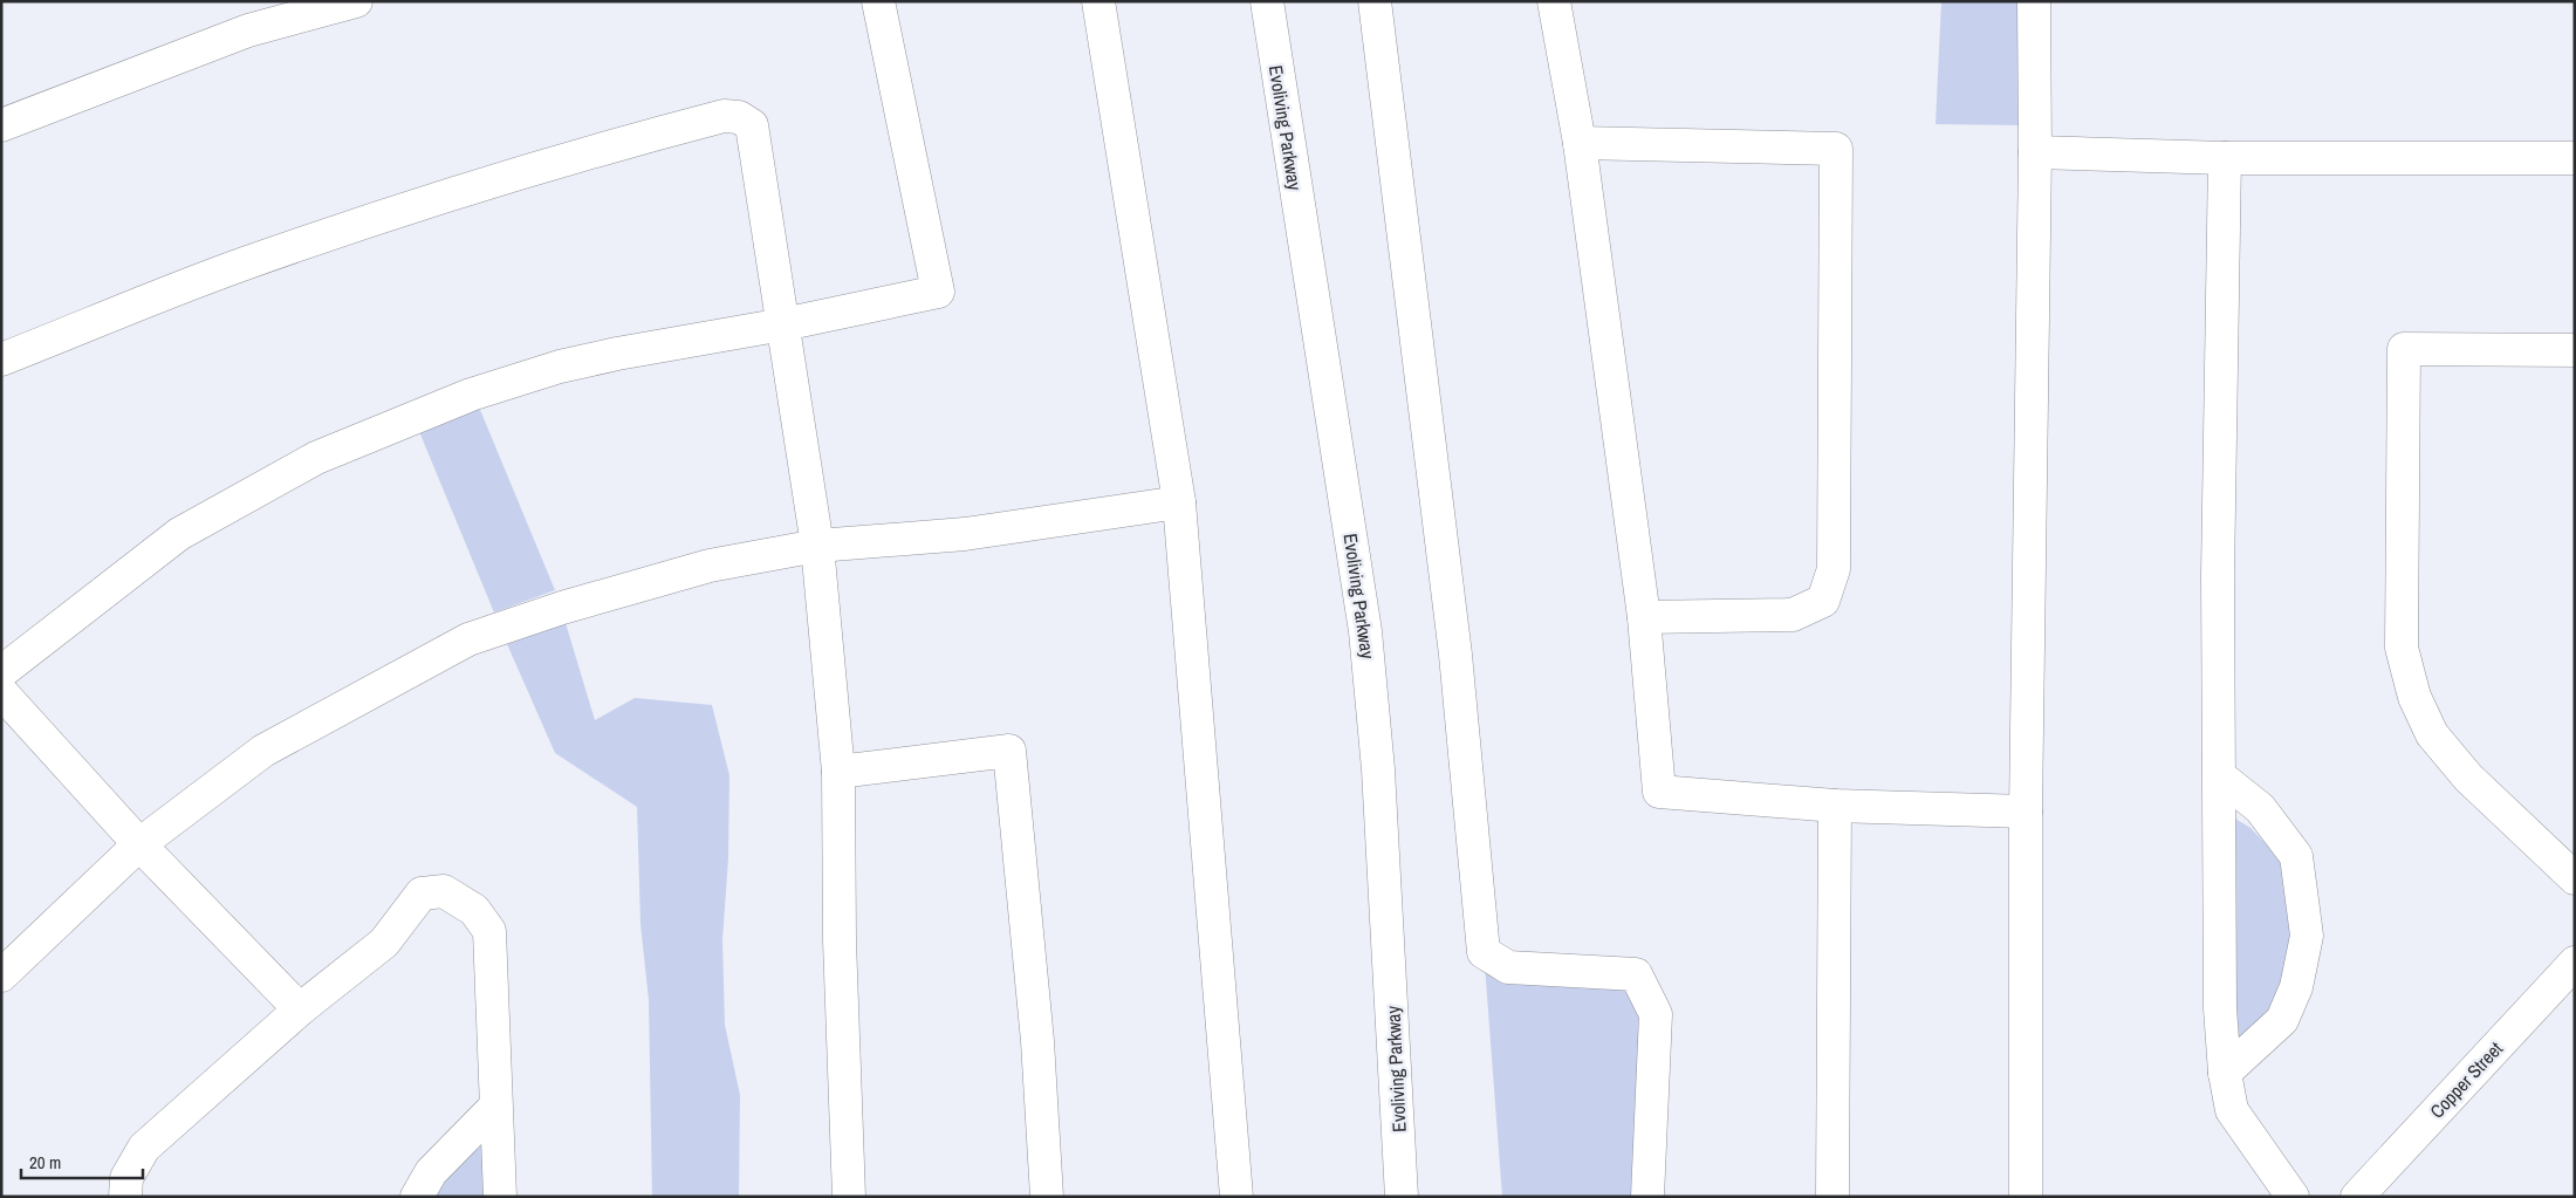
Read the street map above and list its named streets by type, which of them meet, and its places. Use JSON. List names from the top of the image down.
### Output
{
  "streets": {
    "street": ["Evoliving Parkway", "Copper Street"]
  },
  "scale_bar": "20 m"
}
